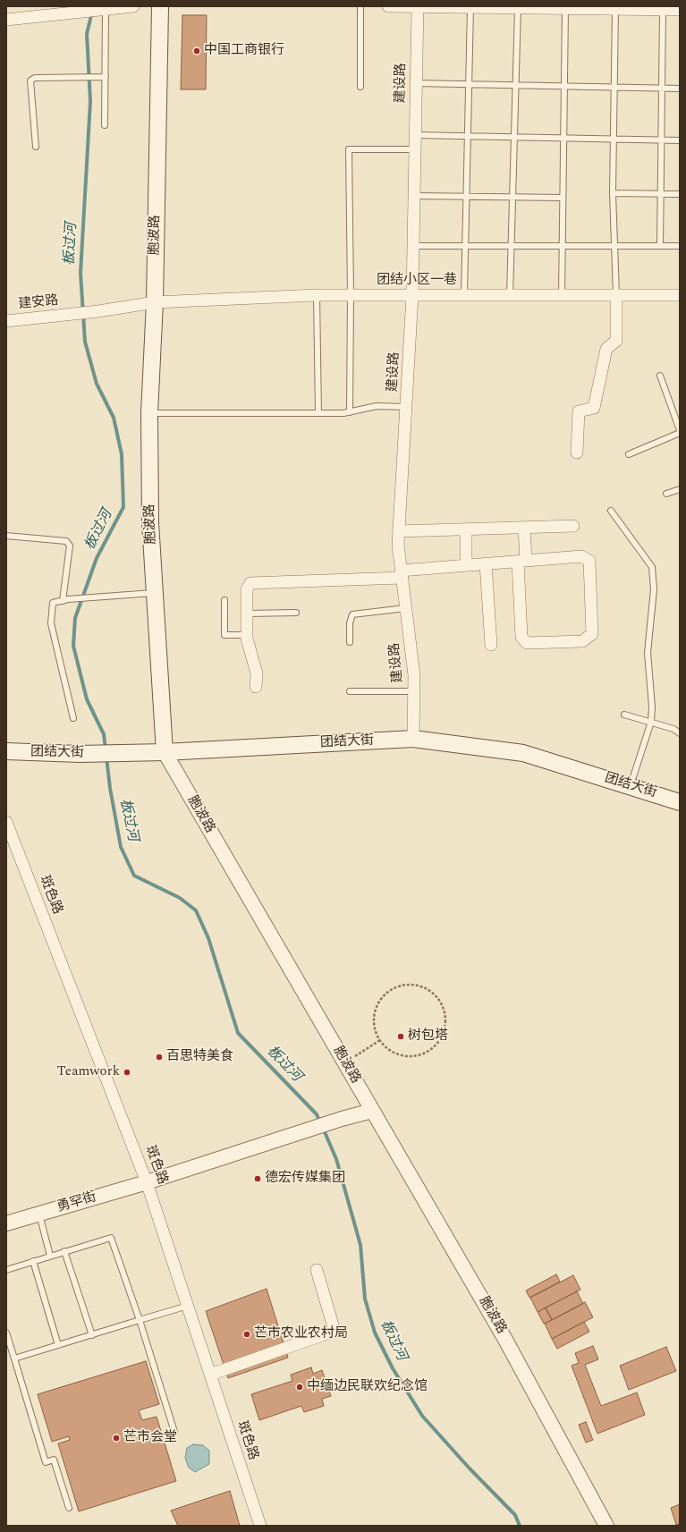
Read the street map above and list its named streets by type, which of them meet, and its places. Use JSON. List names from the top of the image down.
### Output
{
  "streets": {
    "main road": ["胞波路", "团结大街"],
    "street": [
      "建设路",
      "团结小区一巷",
      "建安路",
      "斑色路",
      "勇罕街"
    ]
  },
  "crossings": [
    ["建设路", "团结小区一巷"],
    ["建设路", "团结大街"],
    ["胞波路", "团结小区一巷"],
    ["胞波路", "建安路"],
    ["胞波路", "团结大街"],
    ["胞波路", "勇罕街"],
    ["团结小区一巷", "建安路"],
    ["斑色路", "勇罕街"]
  ],
  "water": ["板过河"],
  "places": [
    "中国工商银行",
    "树包塔",
    "百思特美食",
    "Teamwork",
    "德宏传媒集团",
    "芒市农业农村局",
    "中缅边民联欢纪念馆",
    "芒市会堂"
  ]
}
